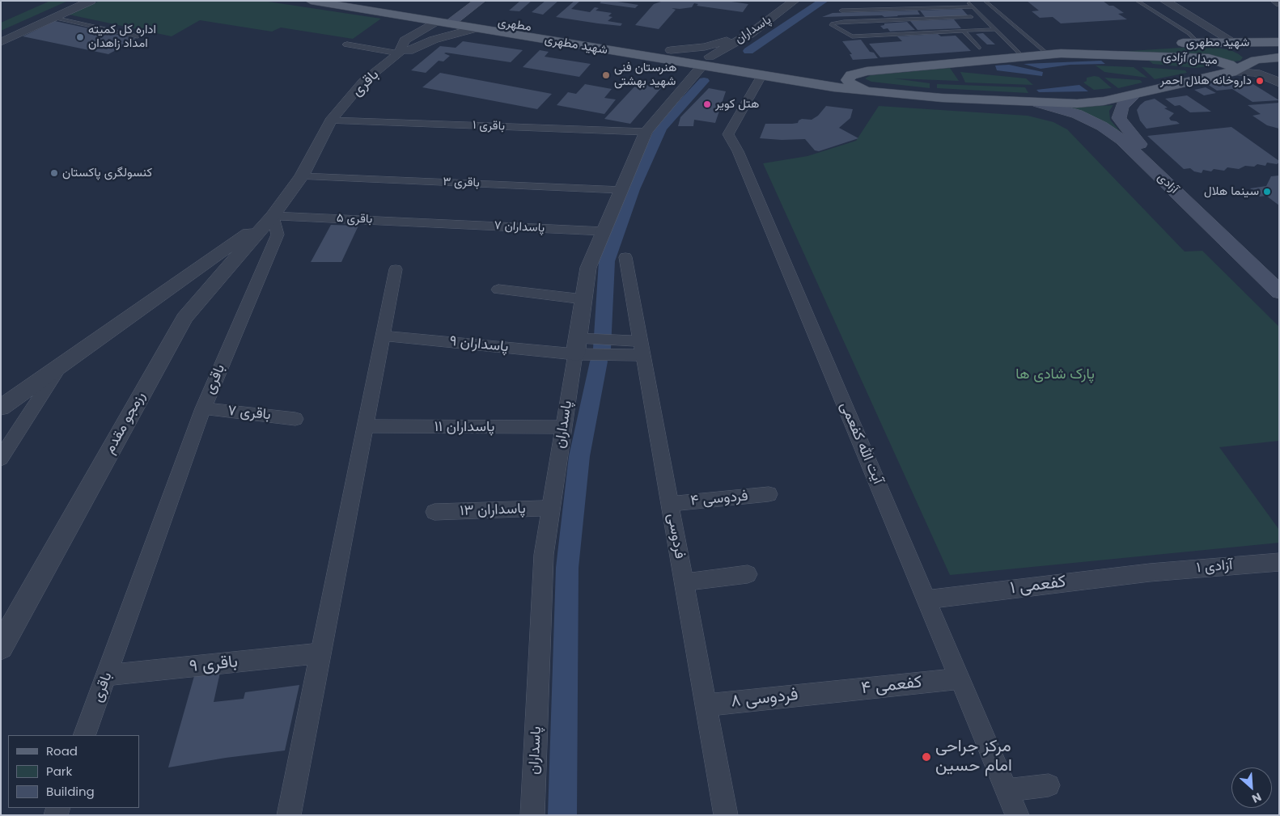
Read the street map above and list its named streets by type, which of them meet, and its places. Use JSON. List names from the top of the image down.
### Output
{
  "streets": {
    "main road": [
      "مطهری",
      "شهید مطهری",
      "میدان آزادی",
      "آزادی"
    ],
    "street": [
      "پاسداران",
      "باقری",
      "باقری ۱",
      "باقری ۳",
      "باقری ۵",
      "پاسداران ۷",
      "پاسداران ۹",
      "باقری ۷",
      "رزمجو مقدم",
      "پاسداران ۱۱",
      "آیت الله کفعمی",
      "فردوسی ۴",
      "پاسداران ۱۳",
      "فردوسی",
      "آزادی ۱",
      "کفعمی ۱",
      "باقری ۹",
      "کفعمی ۴",
      "فردوسی ۸"
    ]
  },
  "crossings": [
    ["مطهری", "پاسداران"],
    ["مطهری", "شهید مطهری"],
    ["پاسداران", "شهید مطهری"],
    ["پاسداران", "باقری ۱"],
    ["پاسداران", "باقری ۳"],
    ["پاسداران", "پاسداران ۷"],
    ["پاسداران", "پاسداران ۹"],
    ["پاسداران", "پاسداران ۱۱"],
    ["پاسداران", "پاسداران ۱۳"],
    ["شهید مطهری", "میدان آزادی"],
    ["شهید مطهری", "باقری"],
    ["شهید مطهری", "آیت الله کفعمی"],
    ["میدان آزادی", "آزادی"],
    ["باقری", "باقری ۱"],
    ["باقری", "باقری ۳"],
    ["باقری", "باقری ۵"],
    ["باقری", "باقری ۷"],
    ["باقری", "رزمجو مقدم"],
    ["باقری", "باقری ۹"],
    ["باقری ۵", "پاسداران ۷"],
    ["باقری ۵", "رزمجو مقدم"],
    ["پاسداران ۹", "فردوسی"],
    ["آیت الله کفعمی", "کفعمی ۱"],
    ["آیت الله کفعمی", "کفعمی ۴"],
    ["فردوسی ۴", "فردوسی"],
    ["فردوسی", "فردوسی ۸"],
    ["آزادی ۱", "کفعمی ۱"],
    ["کفعمی ۴", "فردوسی ۸"]
  ],
  "parks": ["پارک شادی ها"],
  "places": [
    "اداره کل کمیته امداد زاهدان",
    "هنرستان فنی شهید بهشتی",
    "داروخانه هلال احمر",
    "هتل کویر",
    "کنسولگری پاکستان",
    "سینما هلال",
    "مرکز جراحی امام حسین"
  ],
  "legend": ["Road", "Park", "Building"],
  "north": "bottom right"
}
